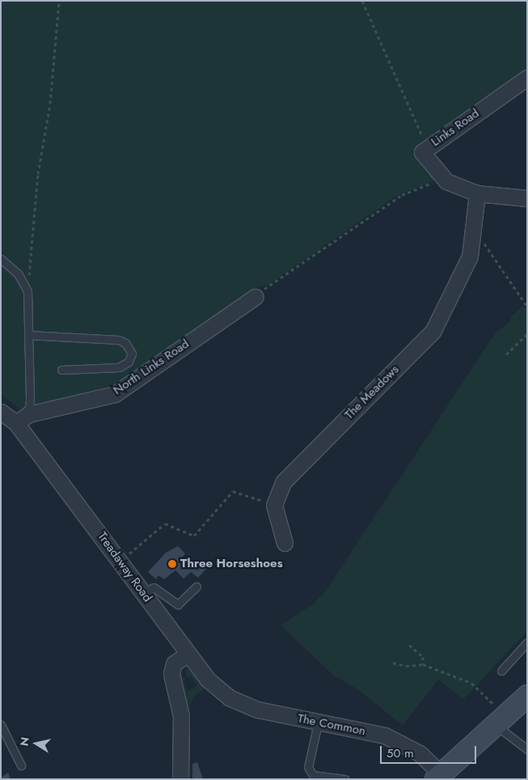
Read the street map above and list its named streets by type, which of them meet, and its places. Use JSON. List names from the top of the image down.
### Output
{
  "streets": {
    "street": [
      "Links Road",
      "North Links Road",
      "The Meadows",
      "Treadaway Road",
      "The Common"
    ]
  },
  "crossings": [
    ["Links Road", "The Meadows"],
    ["North Links Road", "Treadaway Road"],
    ["Treadaway Road", "The Common"]
  ],
  "places": ["Three Horseshoes"],
  "scale_bar": "50 m",
  "north": "left"
}
